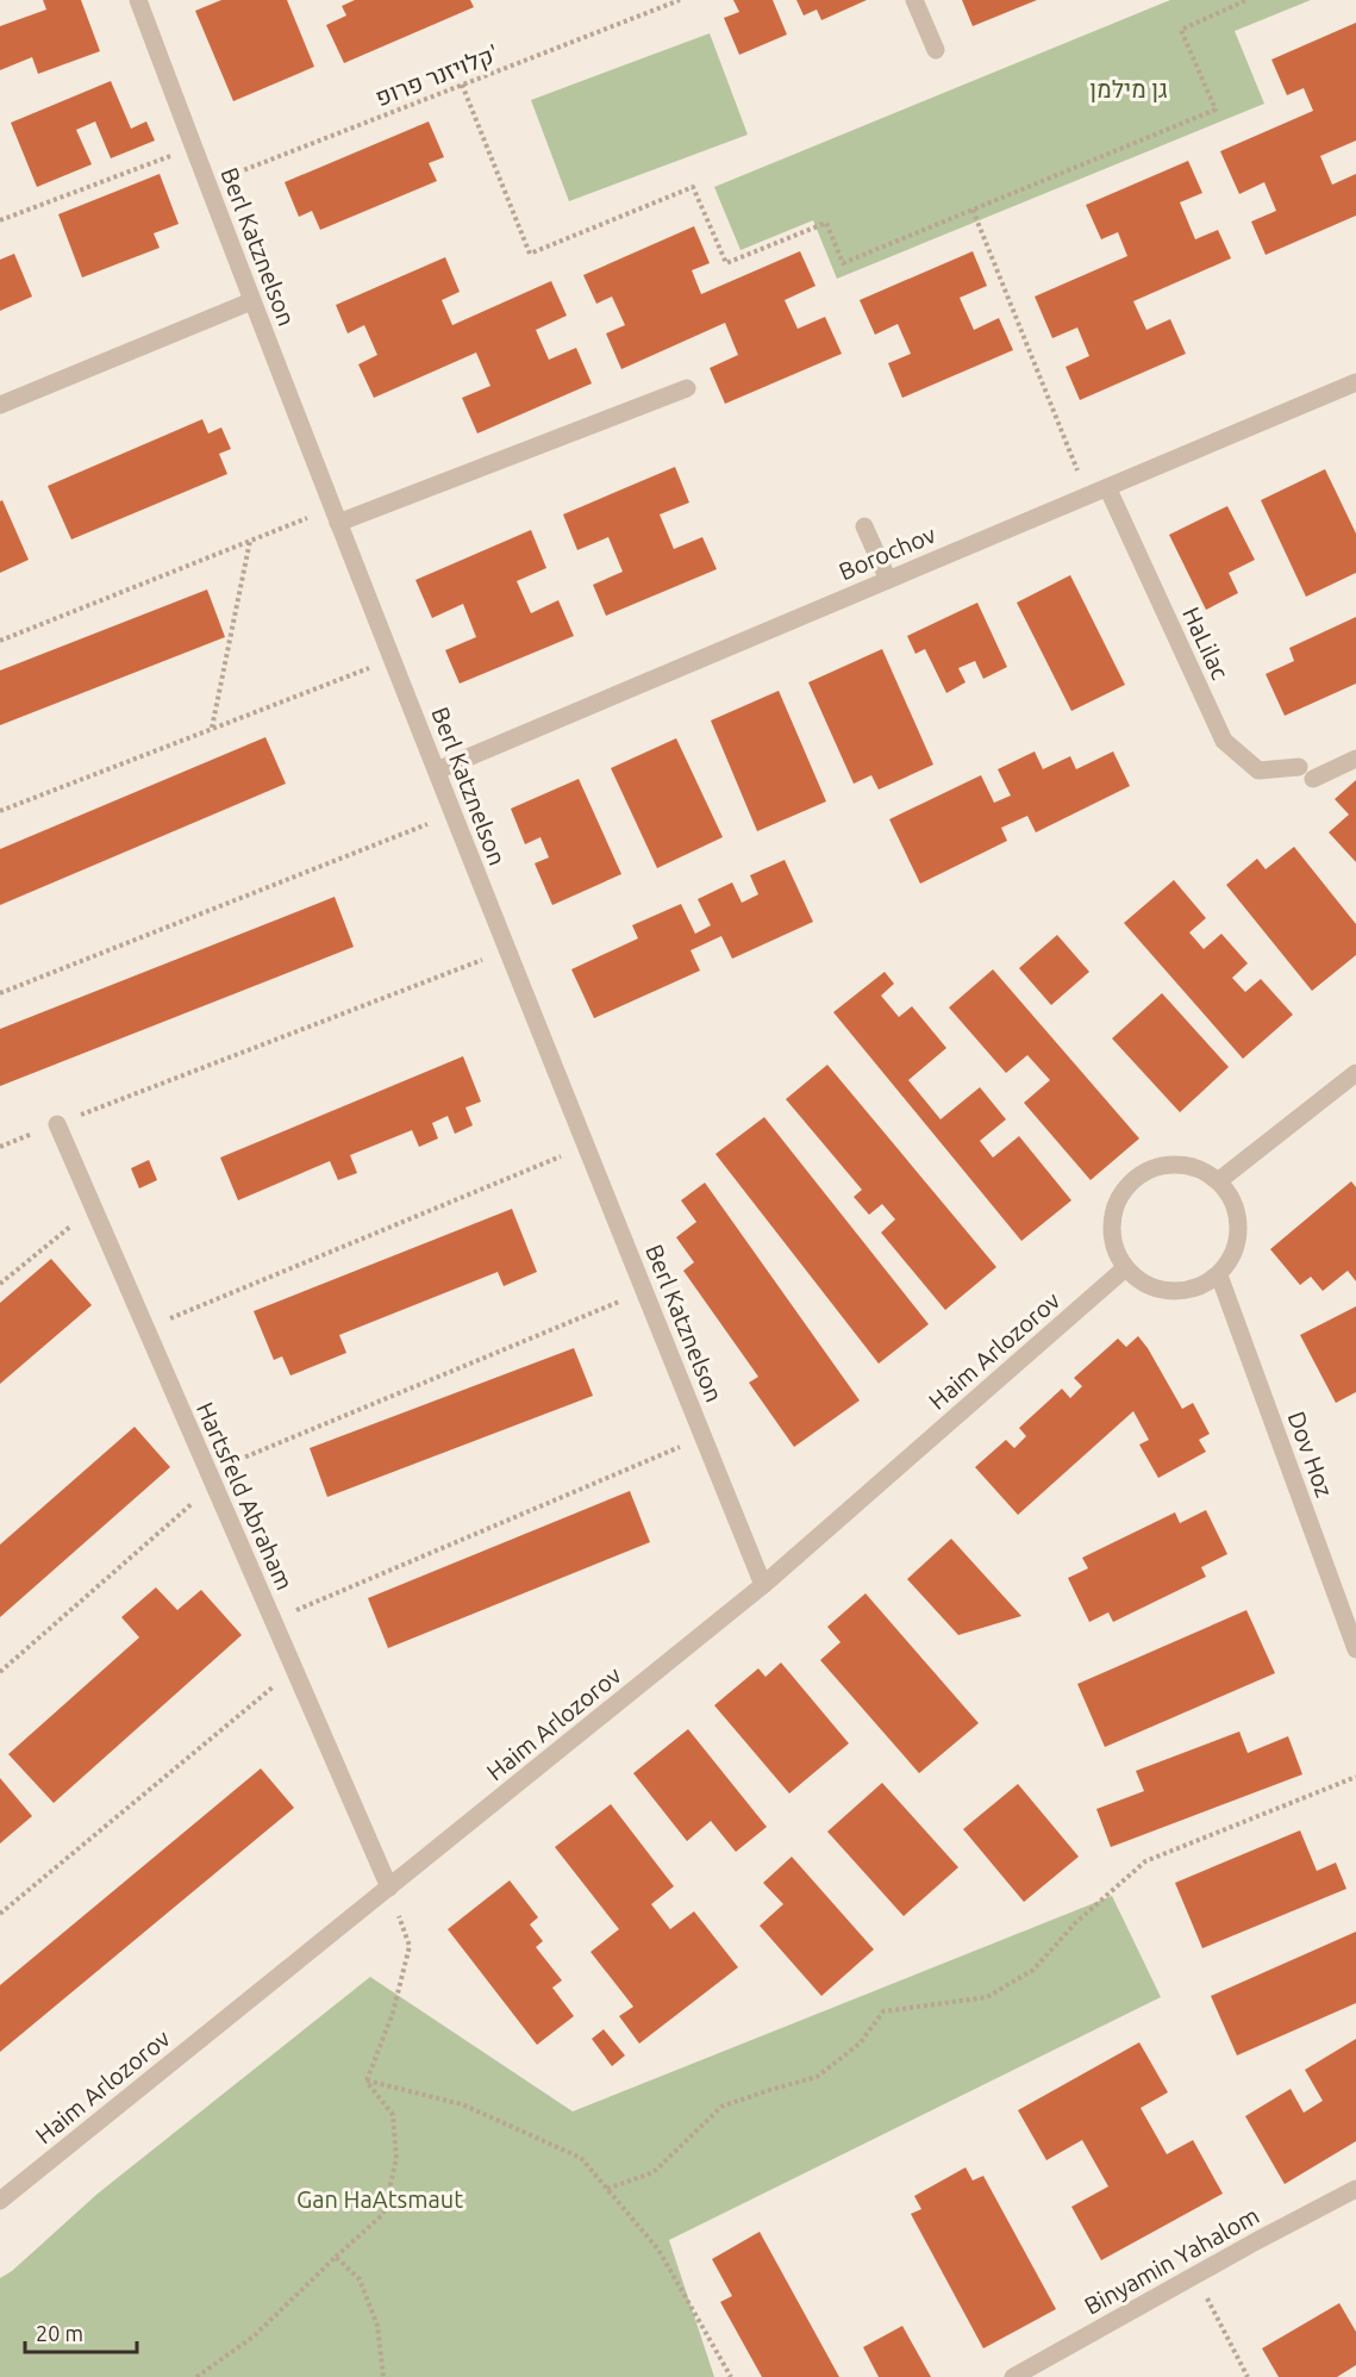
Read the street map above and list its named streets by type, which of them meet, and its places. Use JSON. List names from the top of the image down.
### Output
{
  "streets": {
    "street": [
      "Berl Katznelson",
      "Borochov",
      "HaLilac",
      "Haim Arlozorov",
      "Dov Hoz",
      "Hartsfeld Abraham",
      "Binyamin Yahalom"
    ],
    "path": ["קלויזנר פרופ'"]
  },
  "crossings": [
    ["קלויזנר פרופ'", "Berl Katznelson"],
    ["Berl Katznelson", "Borochov"],
    ["Berl Katznelson", "Haim Arlozorov"],
    ["Borochov", "HaLilac"],
    ["Haim Arlozorov", "Dov Hoz"],
    ["Haim Arlozorov", "Hartsfeld Abraham"]
  ],
  "parks": ["גן מילמן", "Gan HaAtsmaut"],
  "scale_bar": "20 m"
}
